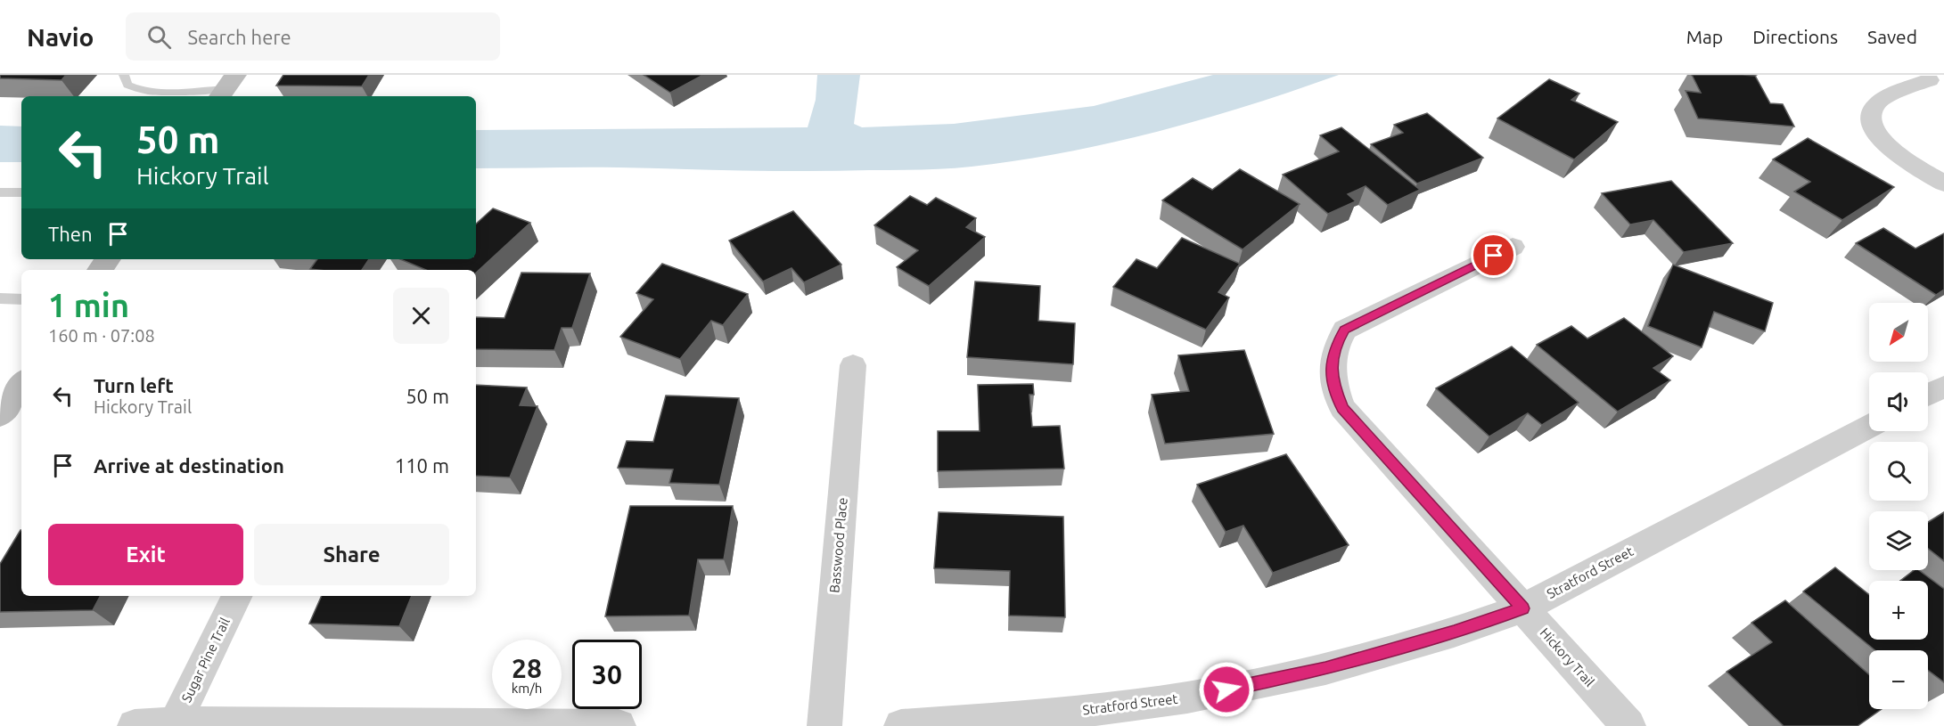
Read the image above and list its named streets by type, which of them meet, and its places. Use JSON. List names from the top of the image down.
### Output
{
  "streets": {
    "street": [
      "Basswood Place",
      "Stratford Street",
      "Hickory Trail",
      "Sugar Pine Trail"
    ]
  },
  "crossings": [
    ["Stratford Street", "Hickory Trail"]
  ],
  "north": "bottom left",
  "page": {
    "header": "Navio",
    "search": "Search here",
    "nav": ["Map", "Directions", "Saved"],
    "turn": ["50 m", "Hickory Trail"],
    "then": "Then",
    "heading": ["1 min", "160 m · 07:08"],
    "map_buttons": ["+", "−"],
    "list": [
      {
        "name": "Turn left",
        "note": "Hickory Trail",
        "value": "50 m"
      },
      {
        "name": "Arrive at destination",
        "value": "110 m"
      }
    ],
    "buttons": ["Exit", "Share"],
    "speed": "28 km/h",
    "limit": "30"
  }
}
